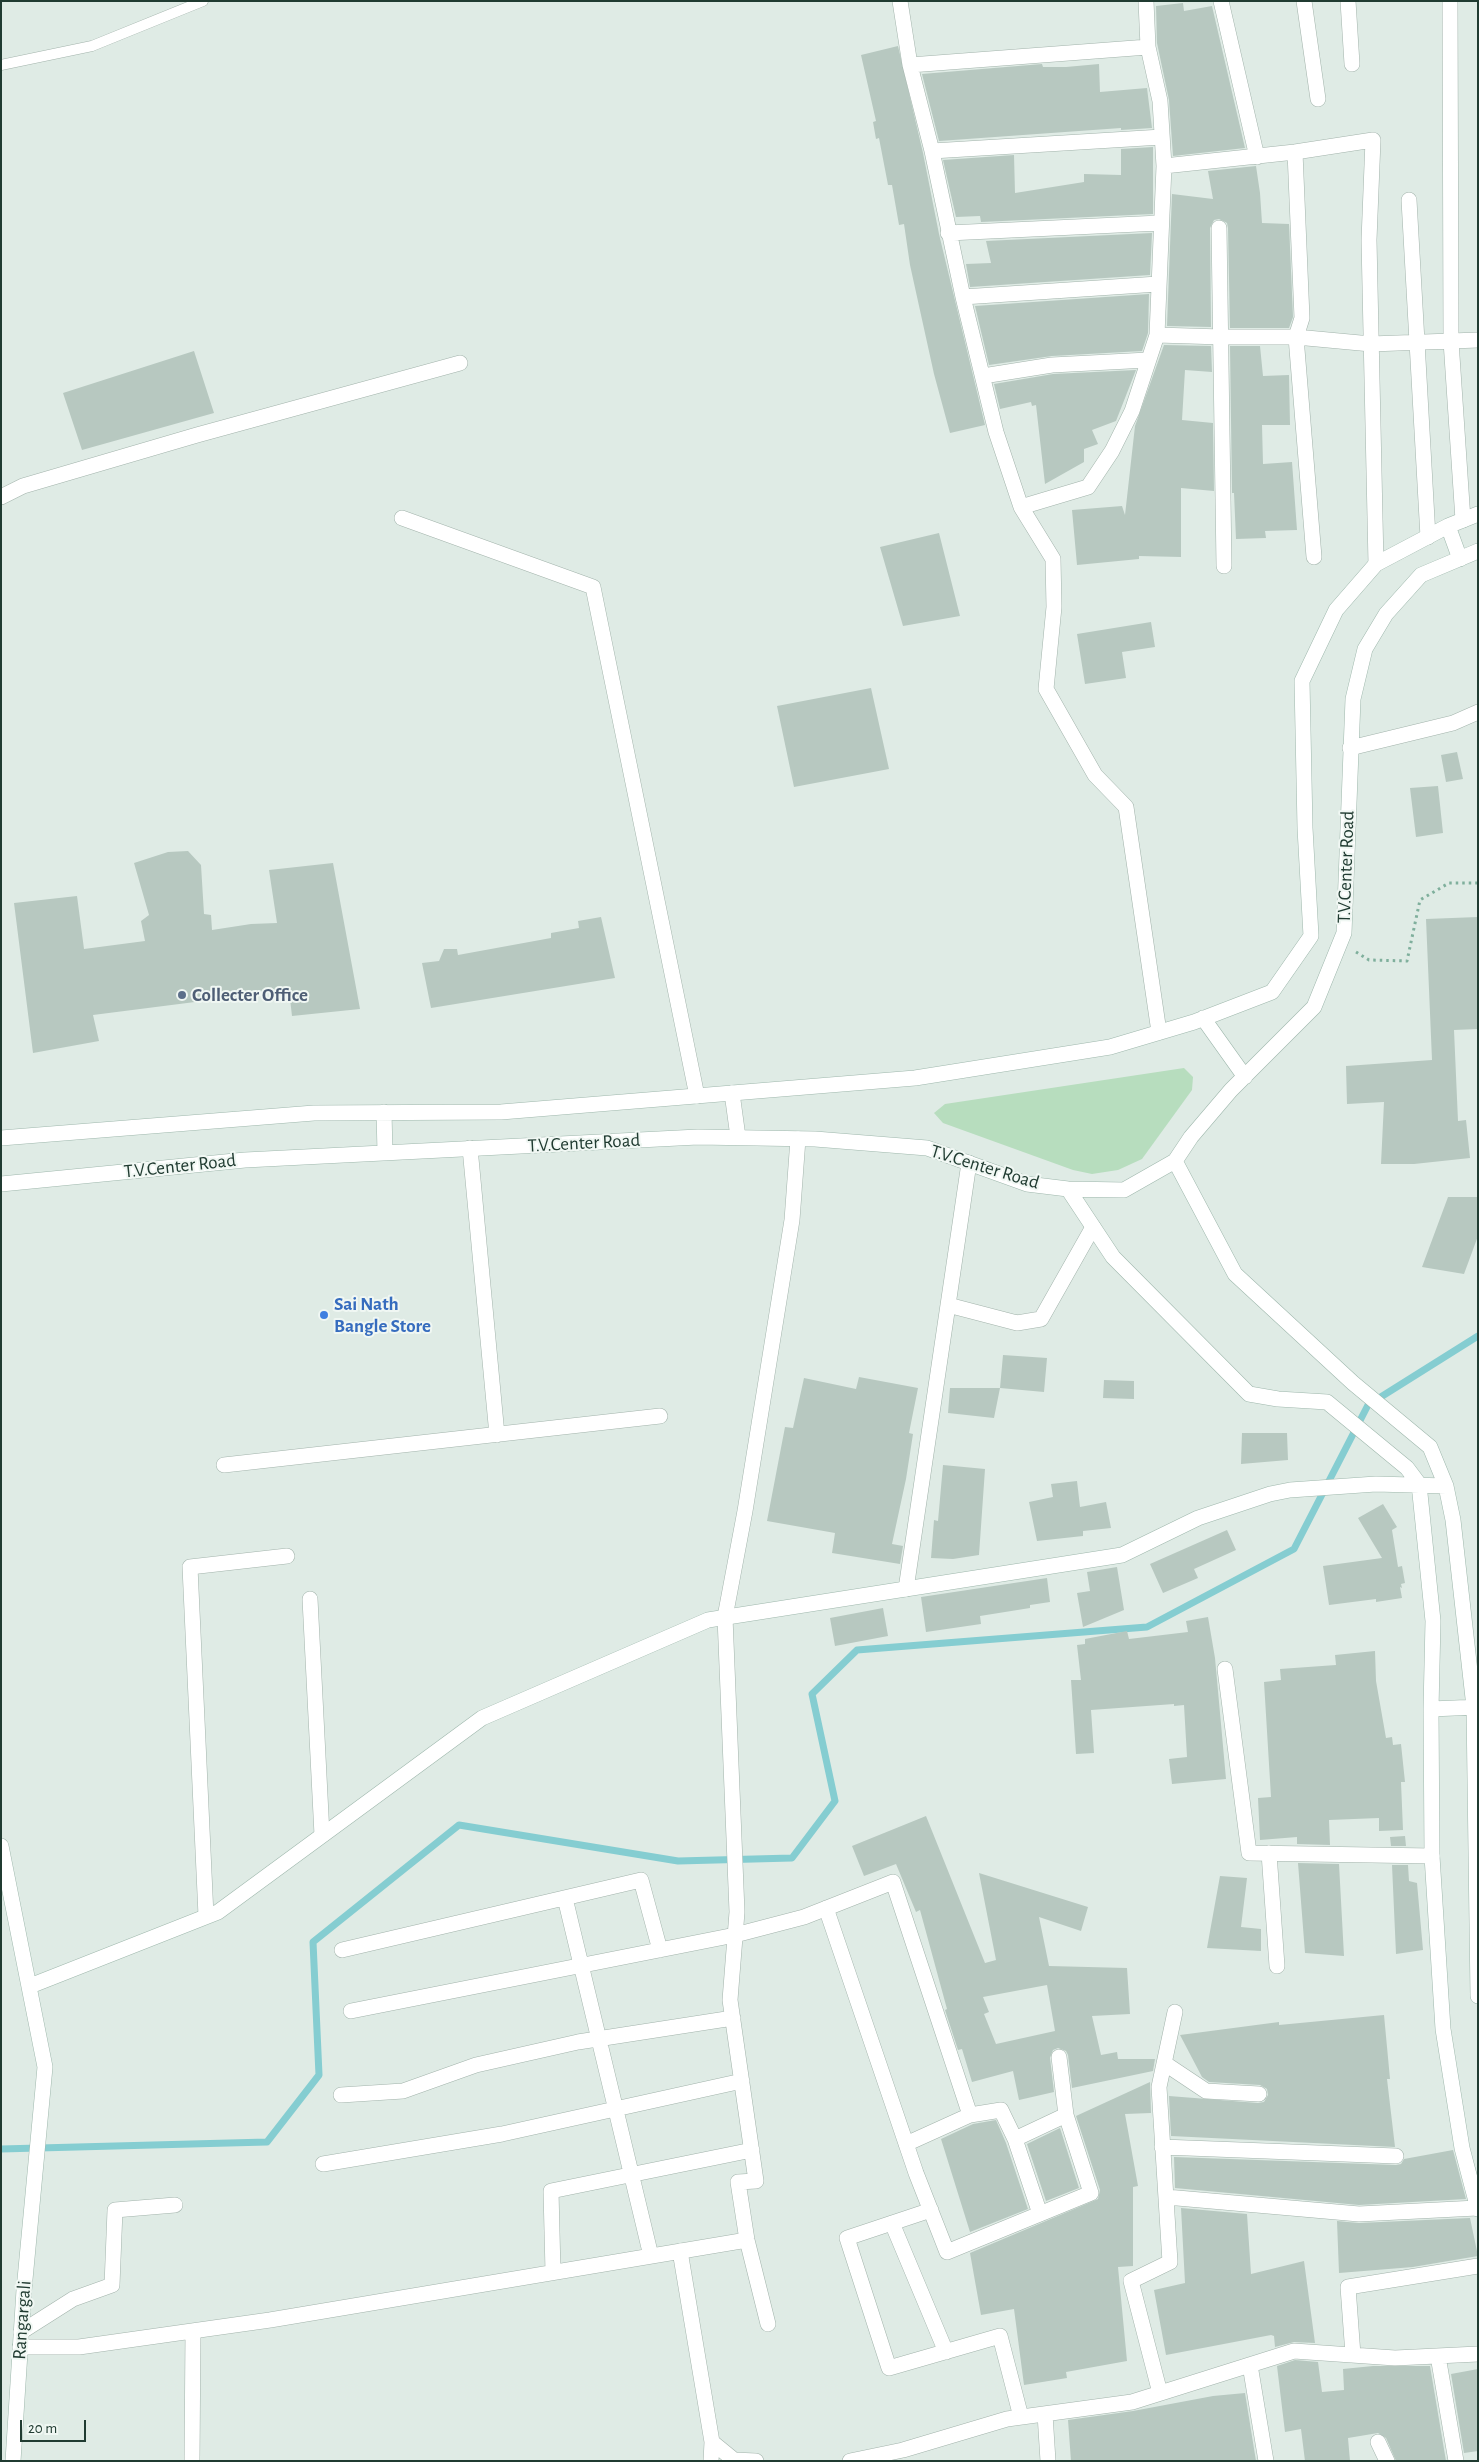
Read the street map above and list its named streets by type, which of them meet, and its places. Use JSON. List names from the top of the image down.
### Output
{
  "streets": {
    "street": ["T.V.Center Road", "Rangargali"]
  },
  "places": ["Collecter Office", "Sai Nath Bangle Store"],
  "scale_bar": "20 m"
}
